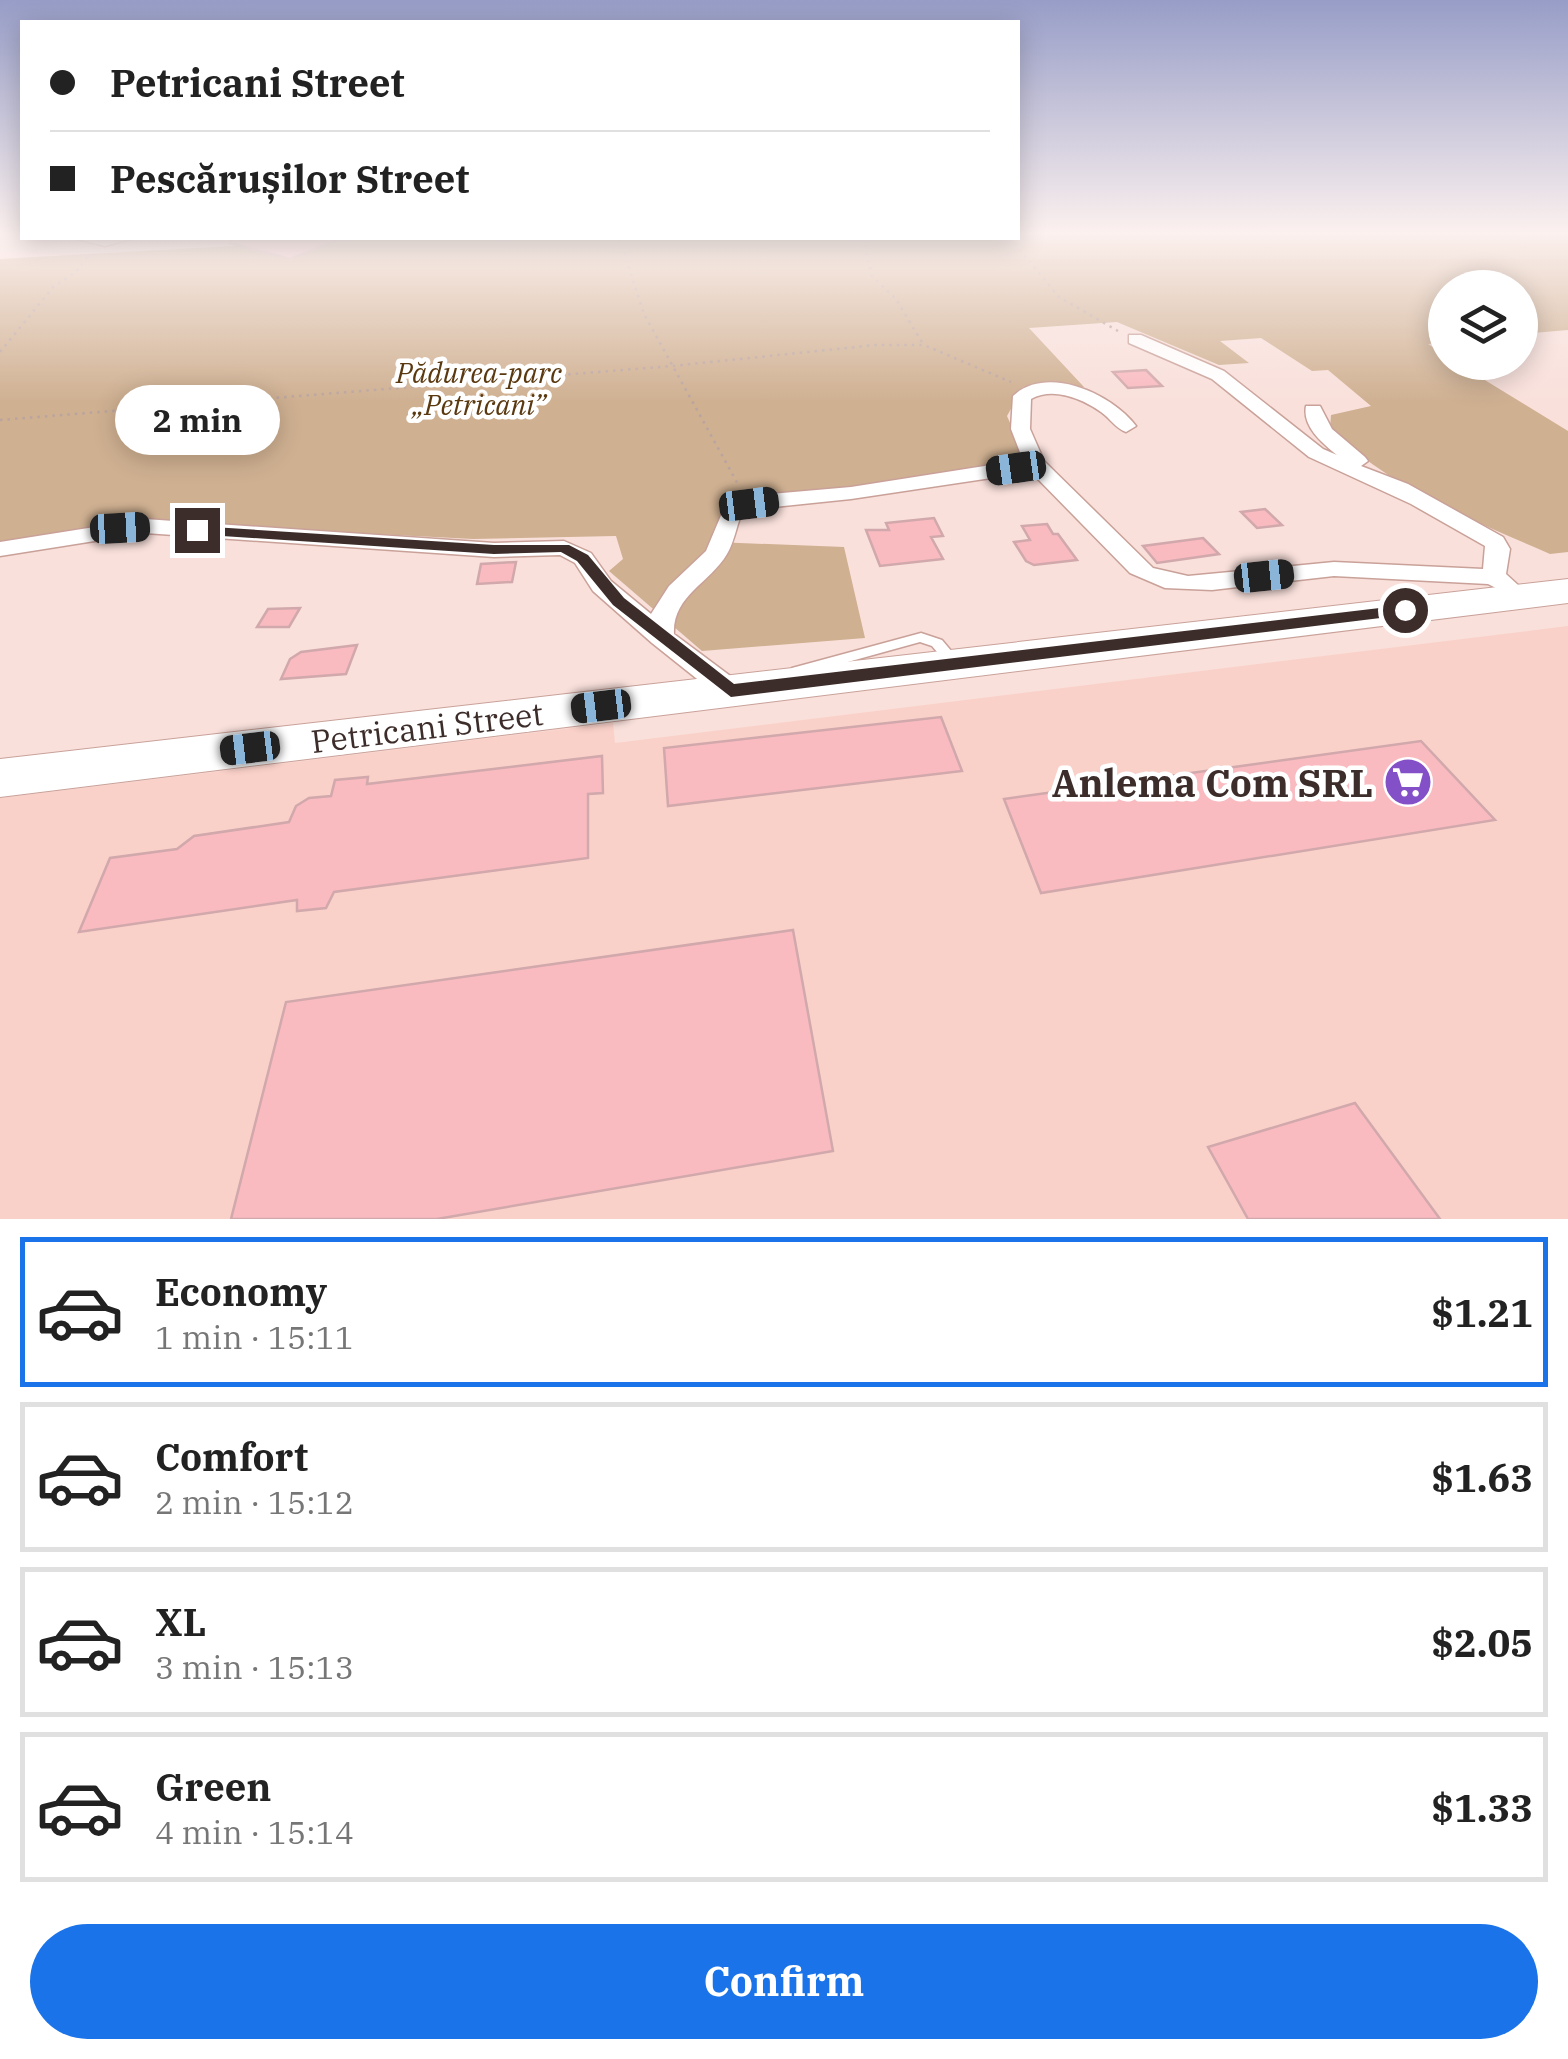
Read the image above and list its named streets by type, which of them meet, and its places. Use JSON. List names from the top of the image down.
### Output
{
  "streets": {
    "main road": ["Petricani Street"]
  },
  "parks": ["Pădurea-parc „Petricani”"],
  "places": {
    "supermarket": ["Anlema Com SRL"]
  },
  "page": {
    "banner": ["Petricani Street", "Pescărușilor Street"],
    "bubble": "2 min",
    "list": [
      {
        "name": "Economy",
        "note": "1 min · 15:11",
        "value": "$1.21"
      },
      {
        "name": "Comfort",
        "note": "2 min · 15:12",
        "value": "$1.63"
      },
      {
        "name": "XL",
        "note": "3 min · 15:13",
        "value": "$2.05"
      },
      {
        "name": "Green",
        "note": "4 min · 15:14",
        "value": "$1.33"
      }
    ],
    "buttons": "Confirm"
  }
}
